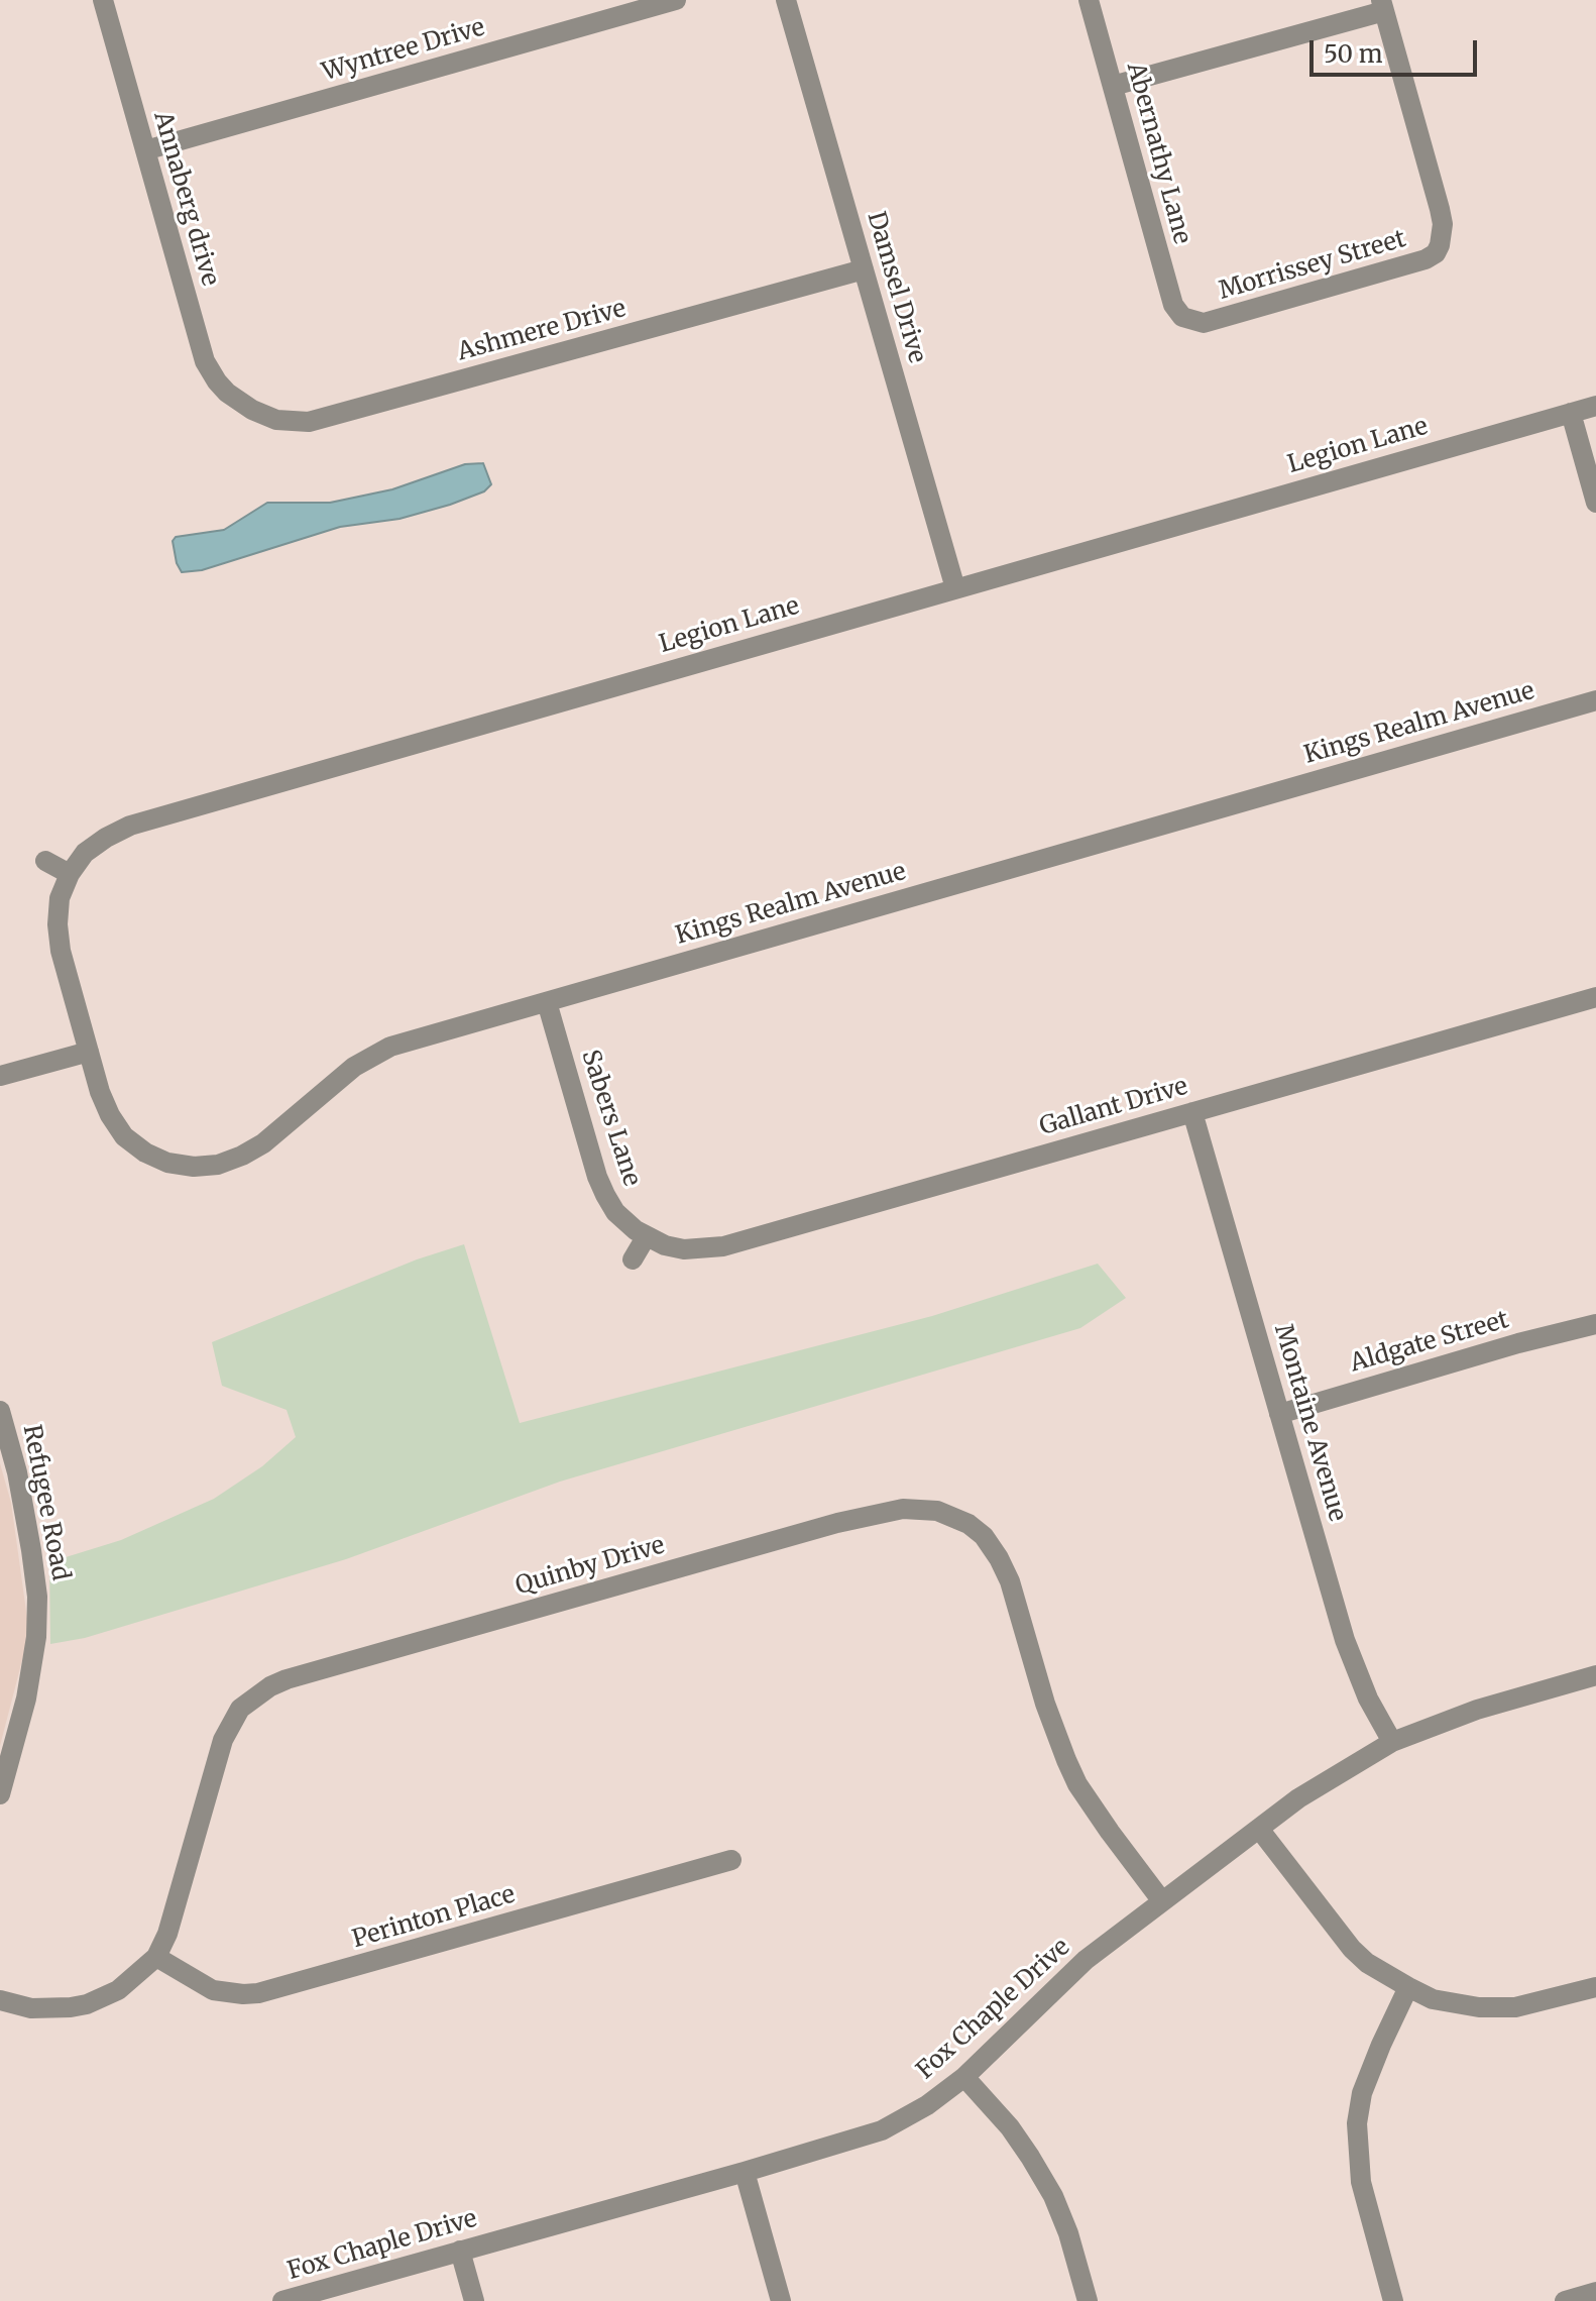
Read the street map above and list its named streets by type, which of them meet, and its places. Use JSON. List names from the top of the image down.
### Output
{
  "streets": {
    "street": [
      "Wyntree Drive",
      "Abernathy Lane",
      "Annaberg drive",
      "Morrissey Street",
      "Damsel Drive",
      "Ashmere Drive",
      "Legion Lane",
      "Kings Realm Avenue",
      "Gallant Drive",
      "Sabers Lane",
      "Aldgate Street",
      "Montaine Avenue",
      "Refugee Road",
      "Quinby Drive",
      "Perinton Place",
      "Fox Chaple Drive"
    ]
  },
  "crossings": [
    ["Wyntree Drive", "Annaberg drive"],
    ["Abernathy Lane", "Morrissey Street"],
    ["Annaberg drive", "Ashmere Drive"],
    ["Damsel Drive", "Ashmere Drive"],
    ["Damsel Drive", "Legion Lane"],
    ["Legion Lane", "Kings Realm Avenue"],
    ["Kings Realm Avenue", "Sabers Lane"],
    ["Gallant Drive", "Sabers Lane"],
    ["Gallant Drive", "Montaine Avenue"],
    ["Aldgate Street", "Montaine Avenue"],
    ["Montaine Avenue", "Fox Chaple Drive"],
    ["Quinby Drive", "Perinton Place"],
    ["Quinby Drive", "Fox Chaple Drive"]
  ],
  "scale_bar": "50 m"
}
